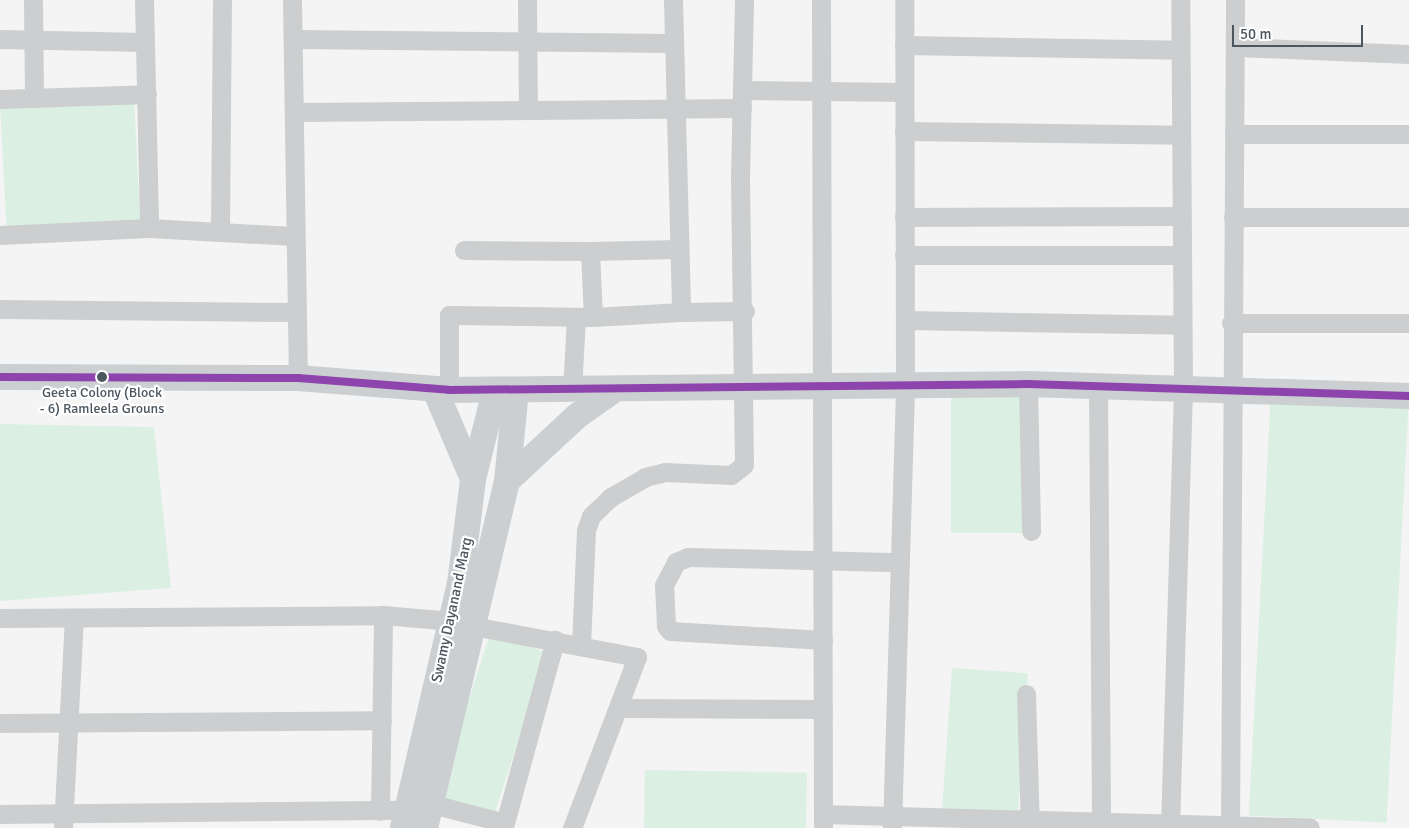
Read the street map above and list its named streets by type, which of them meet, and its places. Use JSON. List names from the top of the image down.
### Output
{
  "streets": {
    "street": ["Swamy Dayanand Marg"]
  },
  "places": ["Geeta Colony (Block - 6) Ramleela Grouns"],
  "scale_bar": "50 m"
}
